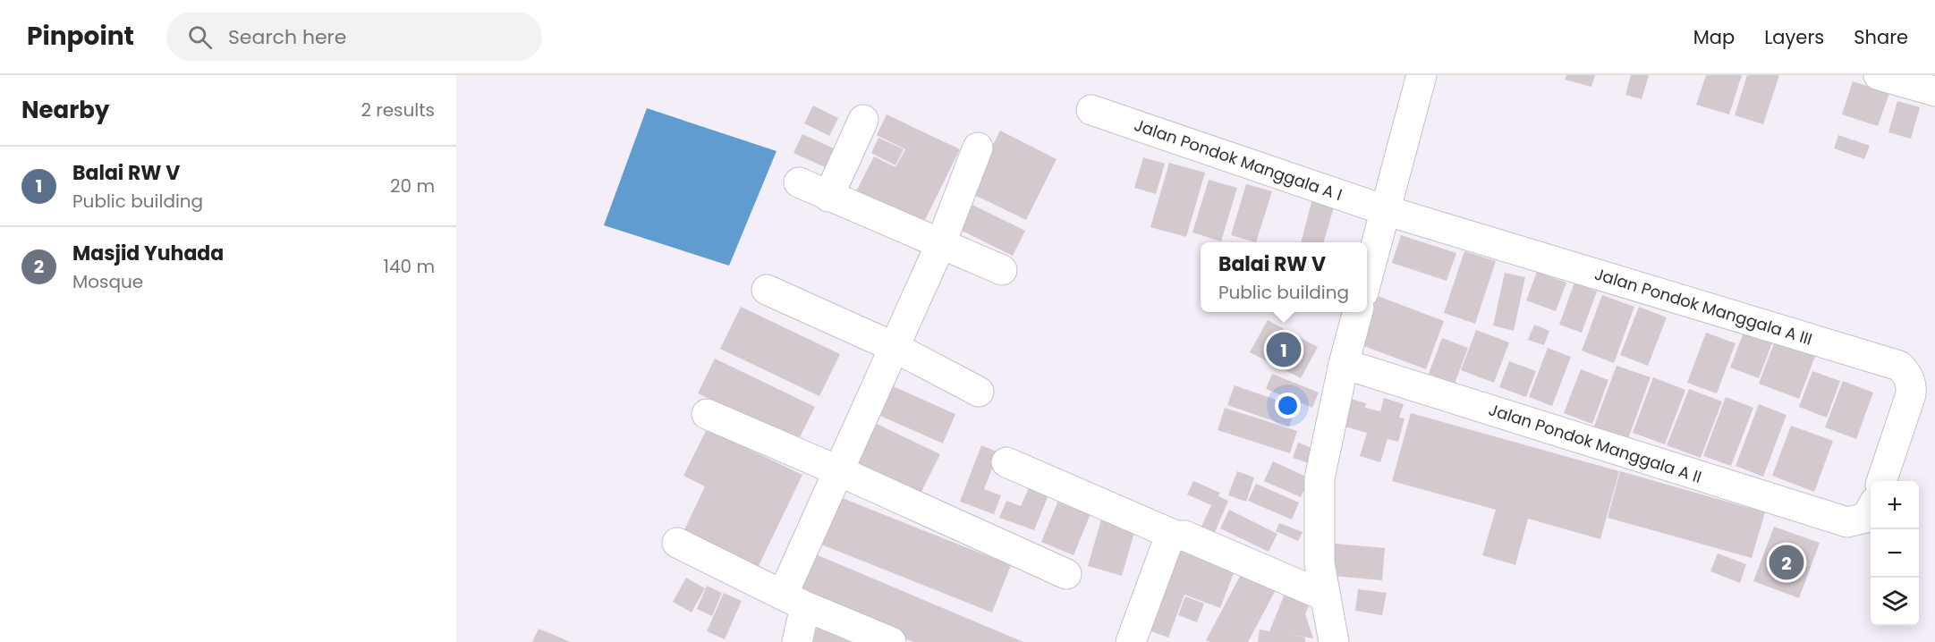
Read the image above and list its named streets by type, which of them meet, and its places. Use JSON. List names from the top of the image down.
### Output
{
  "streets": {
    "street": ["Jalan Pondok Manggala A I", "Jalan Pondok Manggala A III", "Jalan Pondok Manggala A II"]
  },
  "crossings": [
    ["Jalan Pondok Manggala A I", "Jalan Pondok Manggala A III"]
  ],
  "page": {
    "header": "Pinpoint",
    "search": "Search here",
    "nav": ["Map", "Layers", "Share"],
    "heading": ["Nearby", "2 results"],
    "list": [
      {
        "mark": "1",
        "name": "Balai RW V",
        "note": "Public building",
        "value": "20 m"
      },
      {
        "mark": "2",
        "name": "Masjid Yuhada",
        "note": "Mosque",
        "value": "140 m"
      }
    ],
    "popup": ["Balai RW V", "Public building"],
    "pins": ["1", "2"],
    "map_buttons": ["+", "−"]
  }
}
